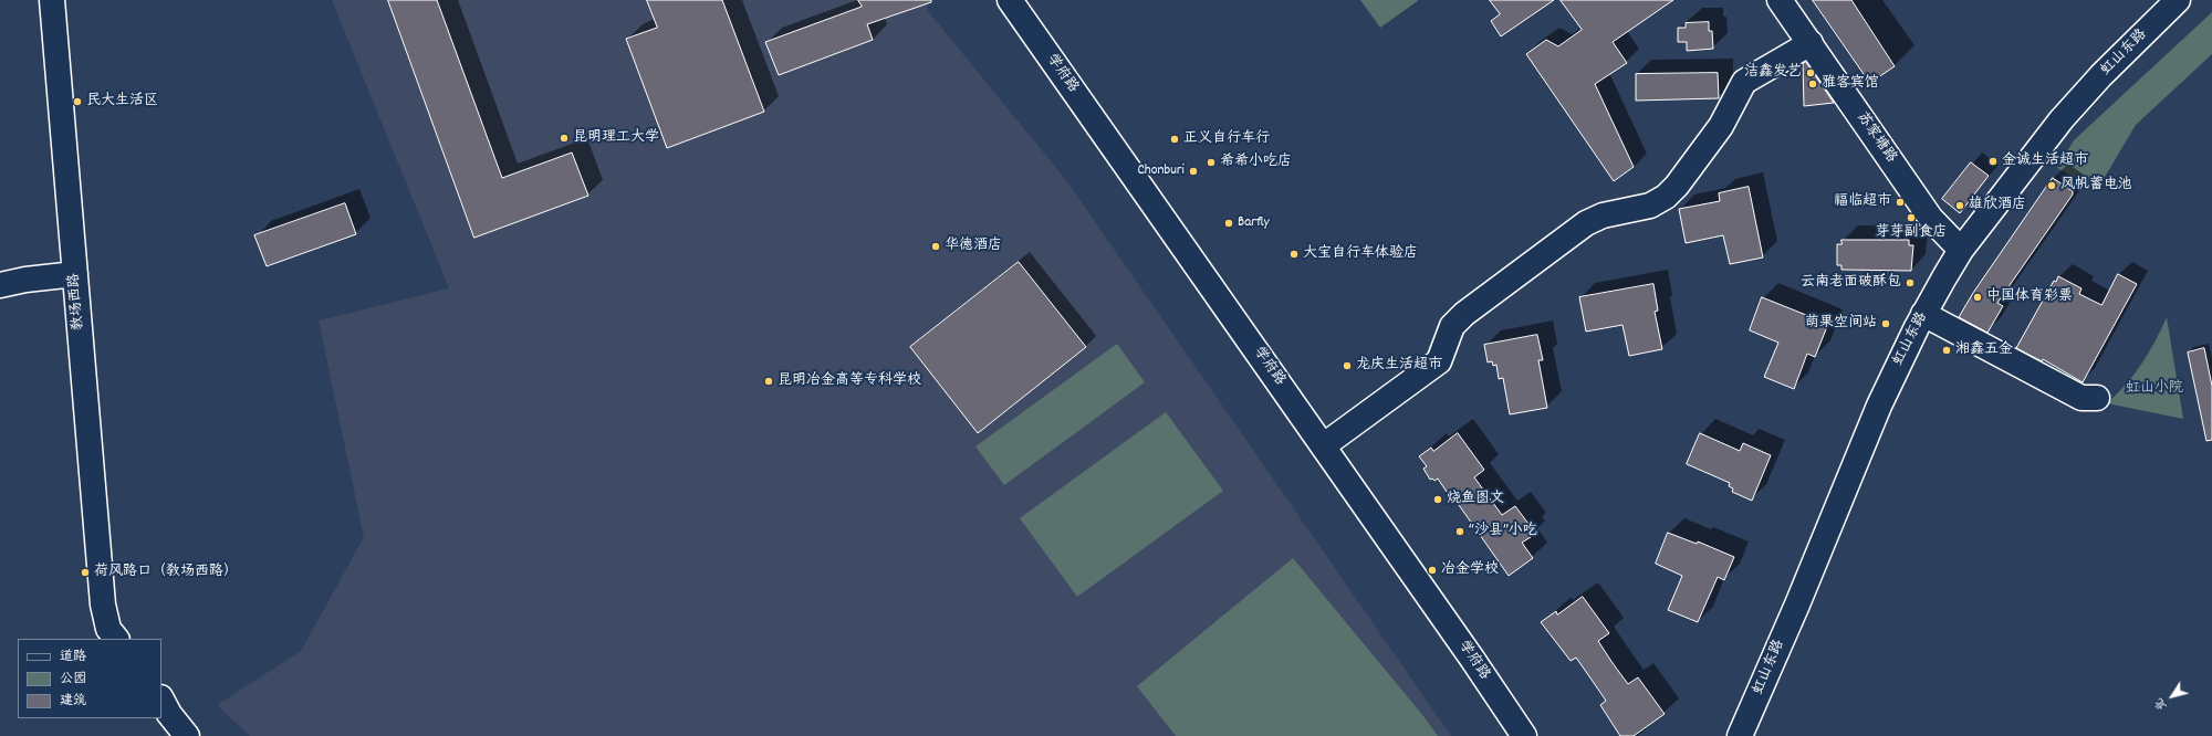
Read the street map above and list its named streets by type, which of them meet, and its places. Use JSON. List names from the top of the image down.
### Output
{
  "streets": {
    "street": [
      "虹山东路",
      "学府路",
      "苏家塘路",
      "教场西路"
    ]
  },
  "crossings": [
    ["虹山东路", "苏家塘路"]
  ],
  "parks": ["虹山小院"],
  "places": [
    "洁鑫发艺",
    "雅客宾馆",
    "民大生活区",
    "昆明理工大学",
    "正义自行车行",
    "金诚生活超市",
    "希希小吃店",
    "Chonburi",
    "风帆蓄电池",
    "福临超市",
    "雄欣酒店",
    "芽芽副食店",
    "Barfly",
    "华德酒店",
    "大宝自行车体验店",
    "云南老面破酥包",
    "中国体育彩票",
    "萌果空间站",
    "湘鑫五金",
    "龙庆生活超市",
    "昆明冶金高等专科学校",
    "烧鱼图文",
    "“沙县”小吃",
    "冶金学校",
    "荷风路口（教场西路）"
  ],
  "legend": ["道路", "公园", "建筑"],
  "north": "bottom left"
}
